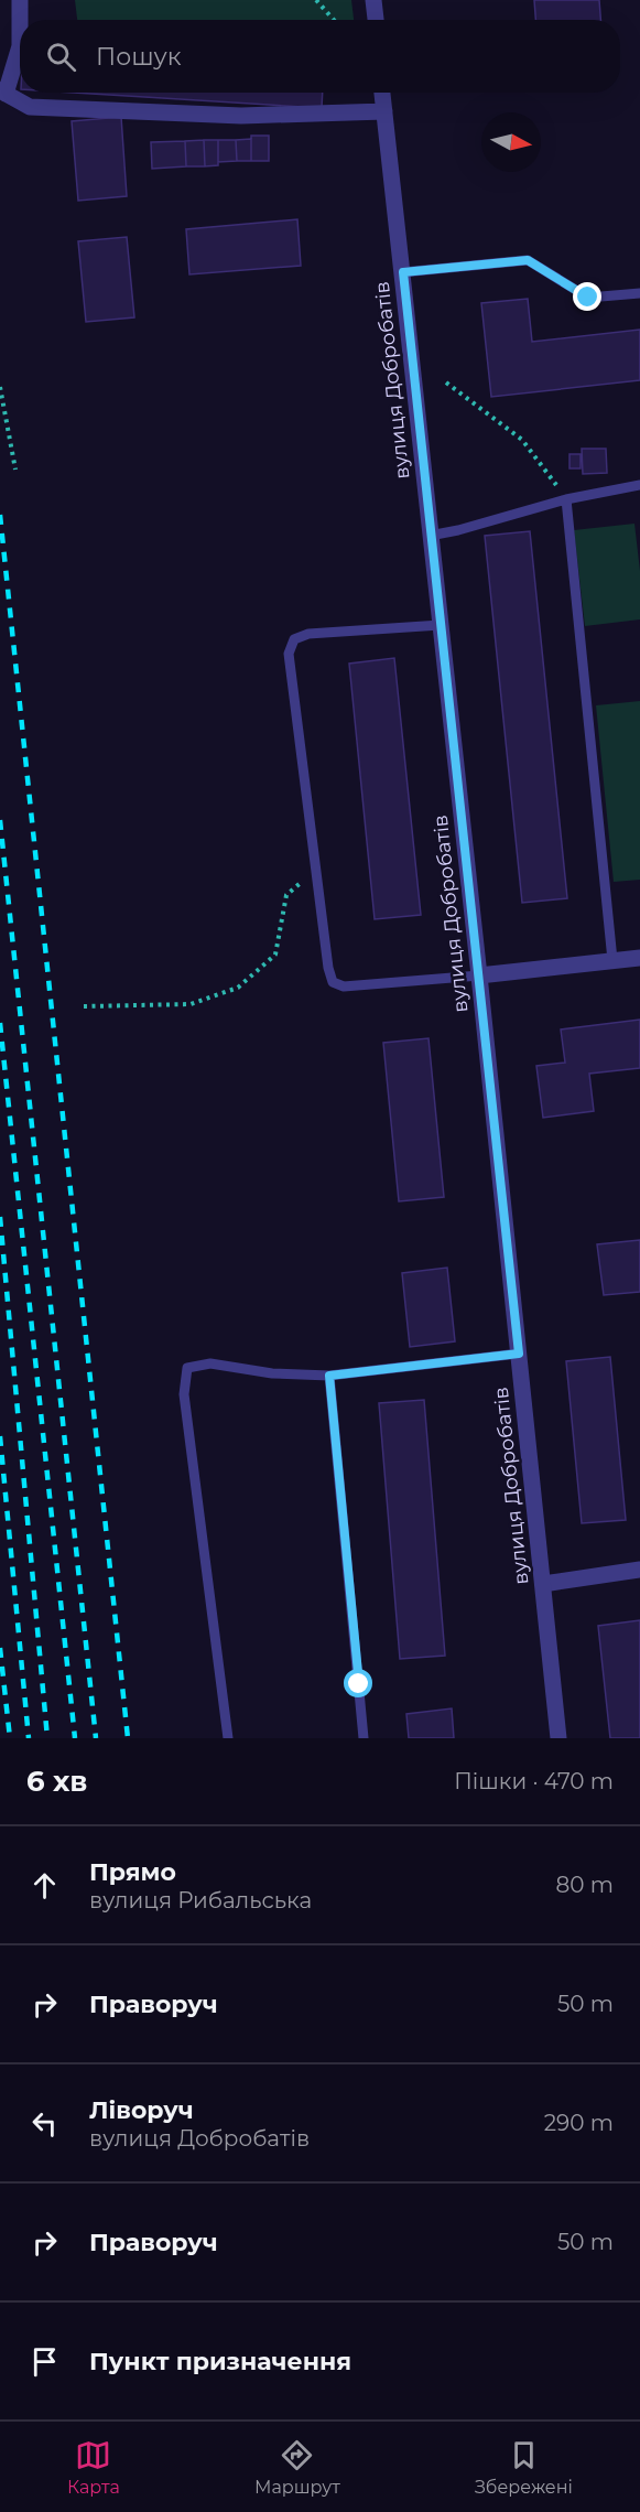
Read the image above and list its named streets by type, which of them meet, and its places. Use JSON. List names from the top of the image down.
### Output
{
  "streets": {
    "street": ["вулиця Добробатів"]
  },
  "north": "right",
  "page": {
    "search": "Пошук",
    "heading": ["6 хв", "Пішки · 470 m"],
    "list": [
      ["Прямо", "вулиця Рибальська", "80 m"],
      ["Праворуч", "50 m"],
      ["Ліворуч", "вулиця Добробатів", "290 m"],
      ["Праворуч", "50 m"],
      "Пункт призначення"
    ],
    "nav": ["Карта", "Маршрут", "Збережені"]
  }
}
